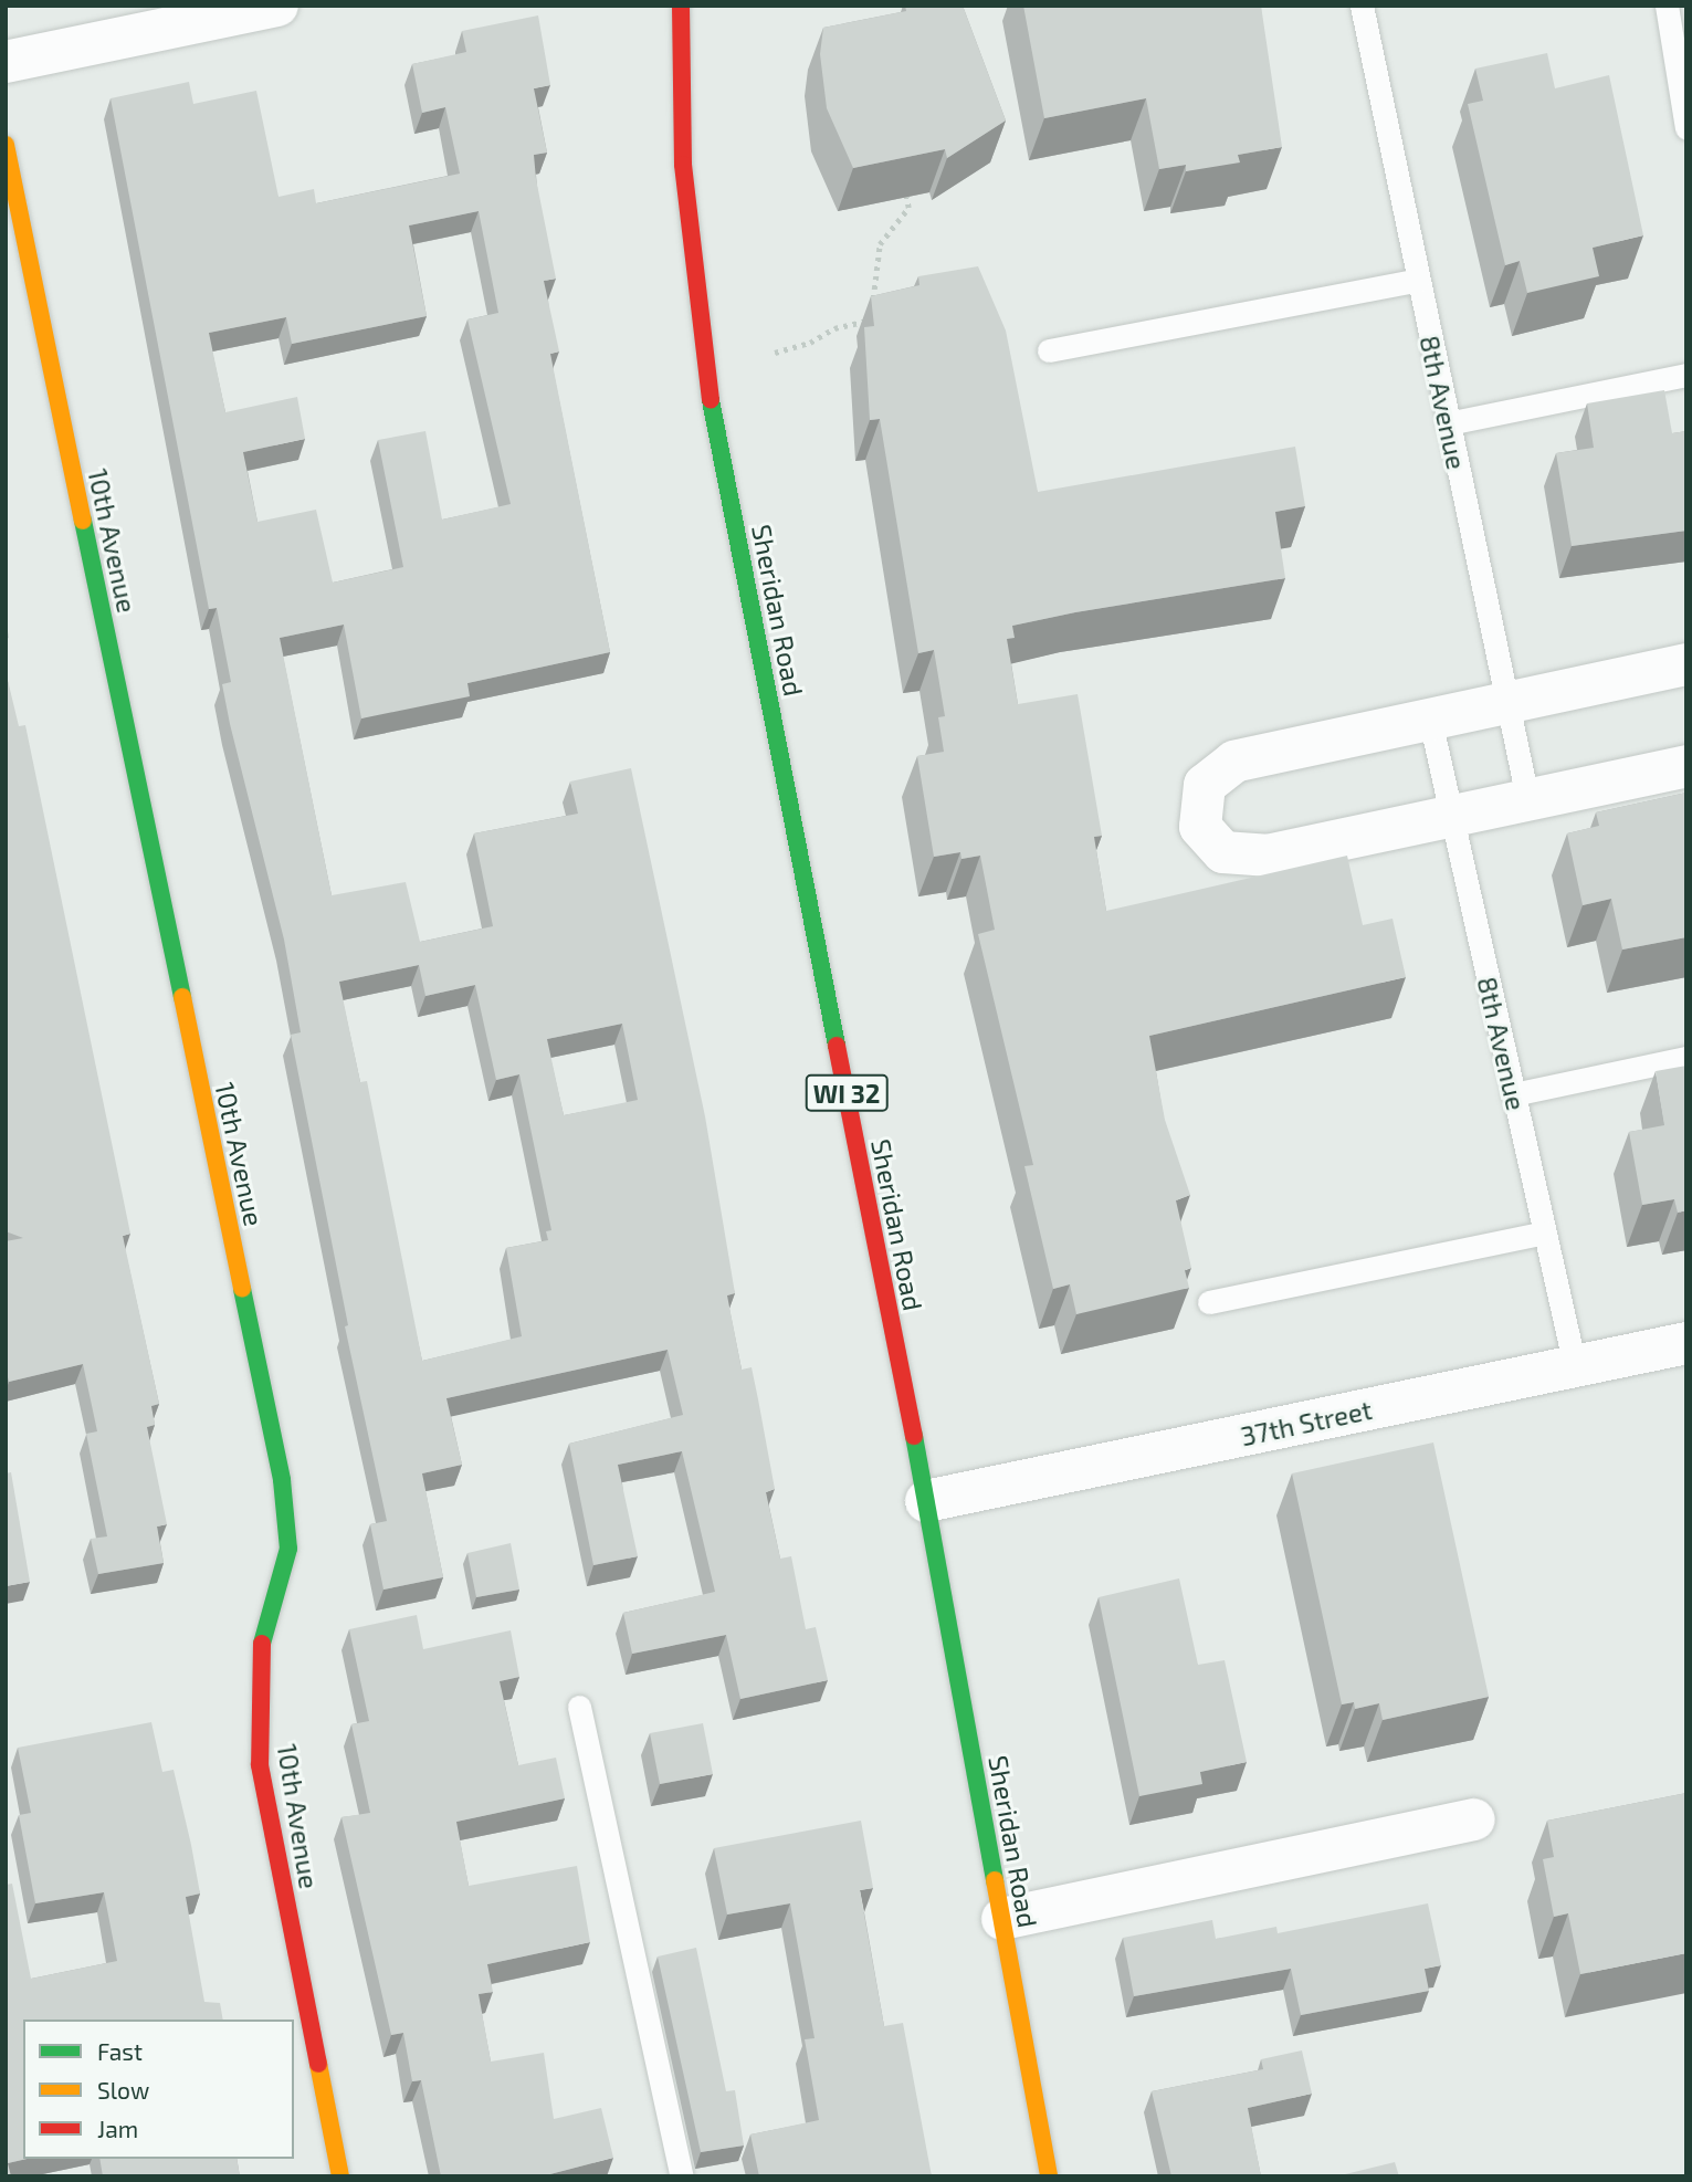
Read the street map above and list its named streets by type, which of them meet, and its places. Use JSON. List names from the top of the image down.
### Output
{
  "streets": {
    "main road": ["10th Avenue", "Sheridan Road", "WI 32"],
    "street": ["37th Street"],
    "lane": ["8th Avenue"]
  },
  "crossings": [
    ["8th Avenue", "37th Street"],
    ["Sheridan Road", "37th Street"]
  ],
  "legend": ["Fast", "Slow", "Jam"]
}
